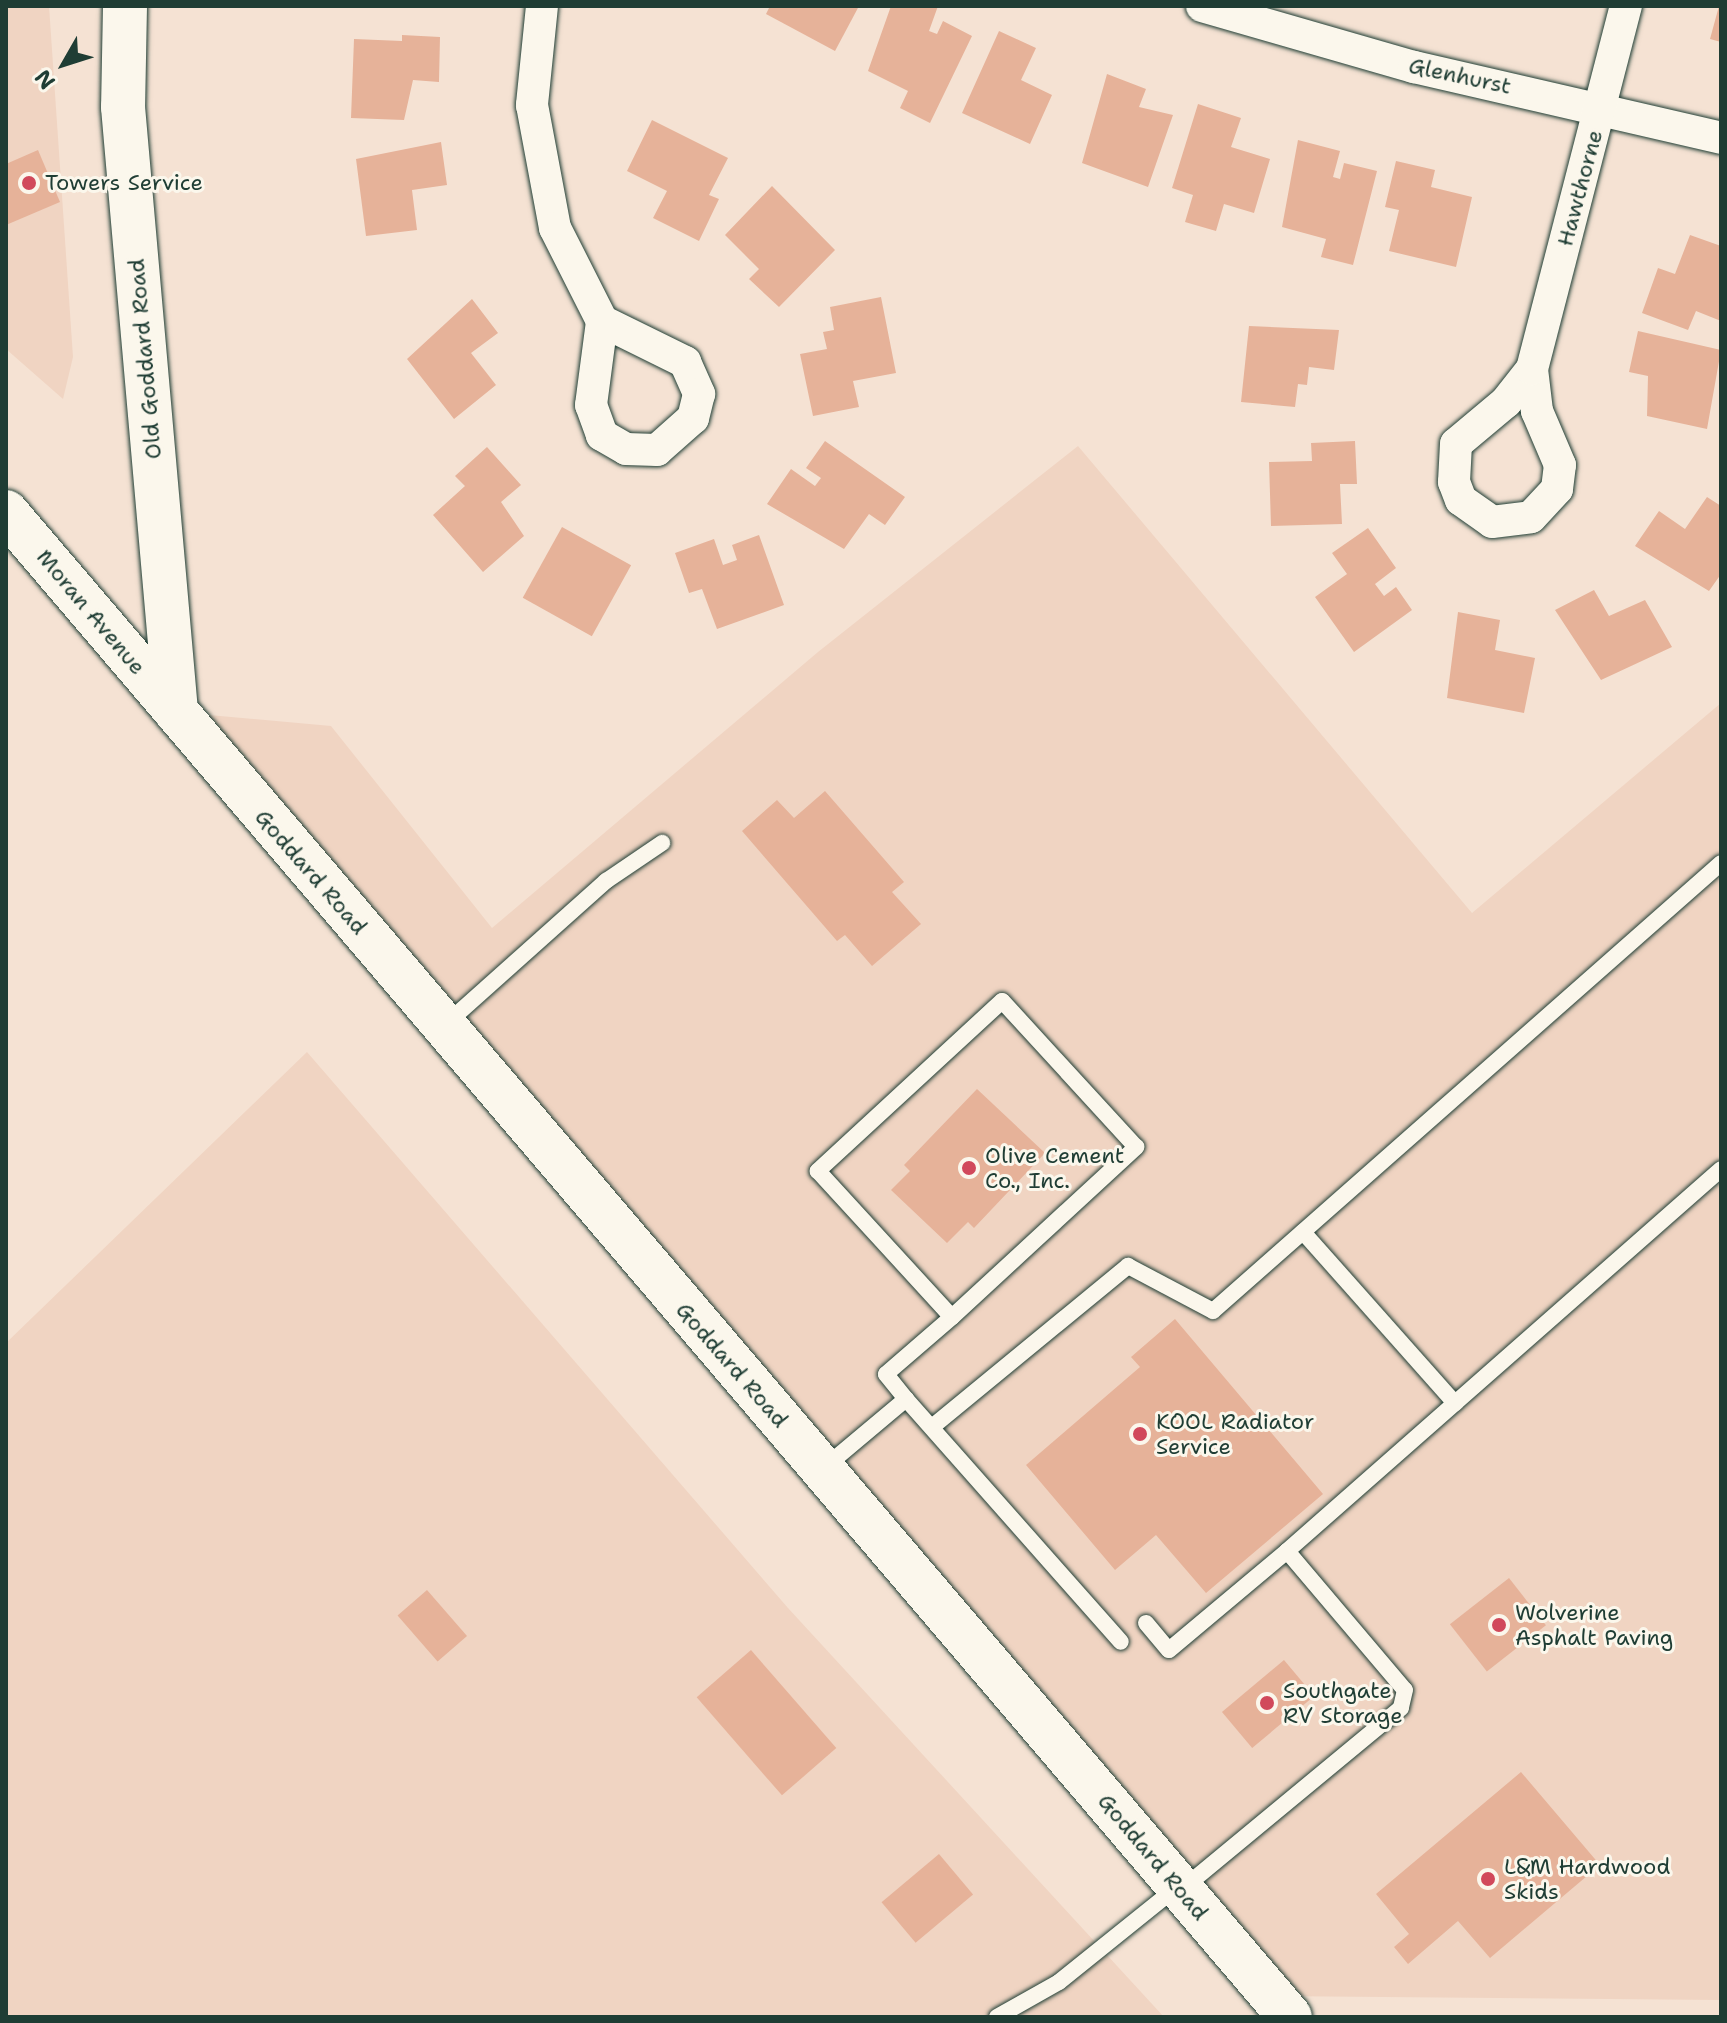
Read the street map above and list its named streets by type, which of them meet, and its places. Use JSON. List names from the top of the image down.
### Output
{
  "streets": {
    "main road": ["Old Goddard Road", "Moran Avenue", "Goddard Road"],
    "street": ["Glenhurst", "Hawthorne"]
  },
  "crossings": [
    ["Glenhurst", "Hawthorne"],
    ["Old Goddard Road", "Moran Avenue"],
    ["Old Goddard Road", "Goddard Road"],
    ["Moran Avenue", "Goddard Road"]
  ],
  "places": [
    "Towers Service",
    "Olive Cement Co., Inc.",
    "KOOL Radiator Service",
    "Wolverine Asphalt Paving",
    "Southgate RV Storage",
    "L&M Hardwood Skids"
  ],
  "north": "bottom left"
}
